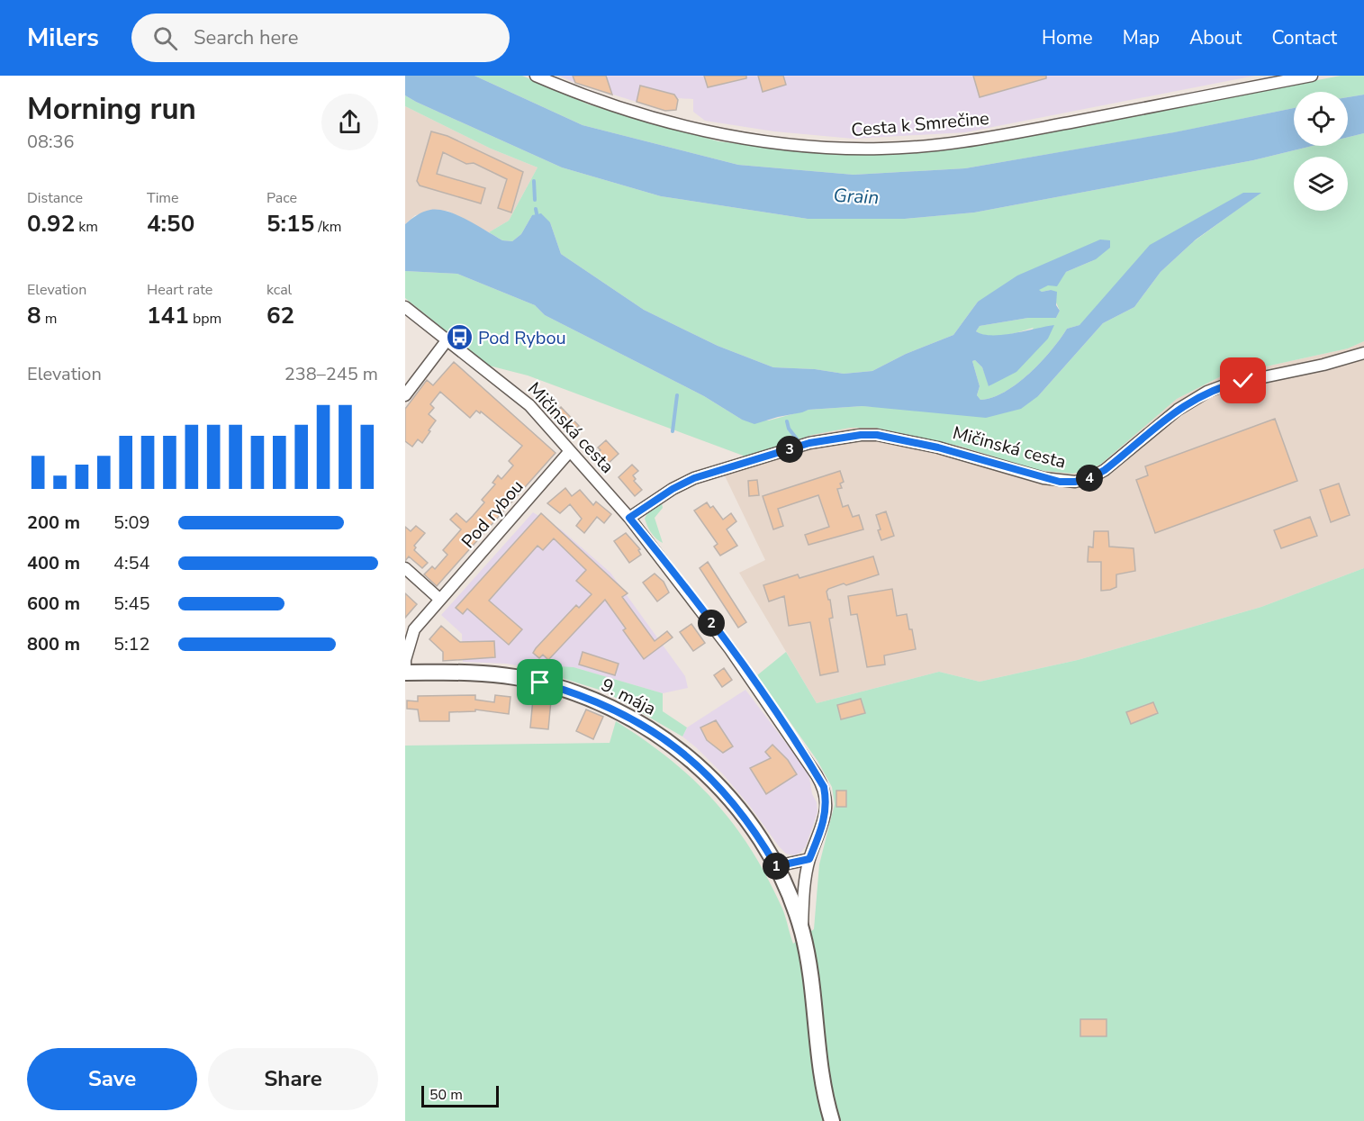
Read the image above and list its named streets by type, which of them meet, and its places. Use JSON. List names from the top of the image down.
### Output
{
  "streets": {
    "main road": ["9. mája"],
    "street": ["Cesta k Smrečine", "Mičinská cesta", "Pod rybou"]
  },
  "crossings": [
    ["Mičinská cesta", "Pod rybou"],
    ["Mičinská cesta", "9. mája"],
    ["Pod rybou", "9. mája"]
  ],
  "water": ["Grain"],
  "places": {
    "bus stop": ["Pod Rybou"]
  },
  "scale_bar": "50 m",
  "page": {
    "header": "Milers",
    "search": "Search here",
    "nav": [
      "Home",
      "Map",
      "About",
      "Contact"
    ],
    "heading": ["Morning run", "08:36"],
    "stats": [
      ["Distance", "0.92 km"],
      ["Time", "4:50"],
      ["Pace", "5:15 /km"],
      ["Elevation", "8 m"],
      ["Heart rate", "141 bpm"],
      ["kcal", "62"]
    ],
    "chart": ["Elevation", "238–245 m"],
    "pins": [
      "3",
      "4",
      "2",
      "1"
    ],
    "list": [
      {
        "name": "200 m",
        "note": "5:09"
      },
      {
        "name": "400 m",
        "note": "4:54"
      },
      {
        "name": "600 m",
        "note": "5:45"
      },
      {
        "name": "800 m",
        "note": "5:12"
      }
    ],
    "buttons": ["Save", "Share"],
    "scale": "50 m"
  }
}
